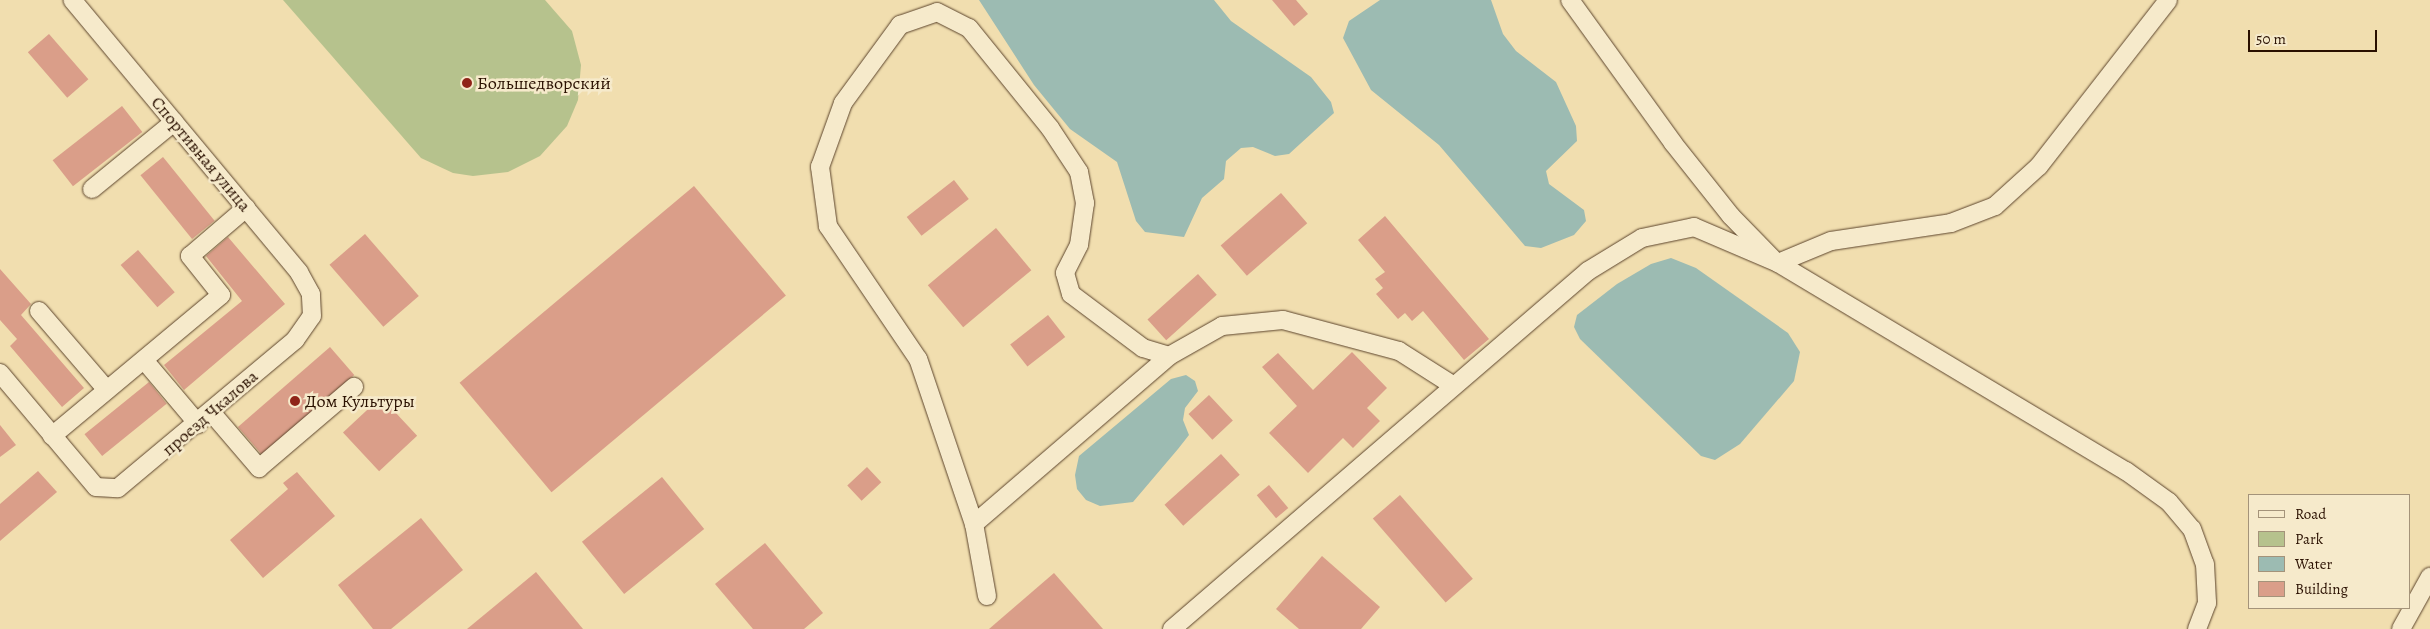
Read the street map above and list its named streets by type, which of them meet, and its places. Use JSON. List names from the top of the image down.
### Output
{
  "streets": {
    "street": ["Спортивная улица", "проезд Чкалова"]
  },
  "crossings": [
    ["Спортивная улица", "проезд Чкалова"]
  ],
  "places": ["Большедворский", "Дом Культуры"],
  "legend": [
    "Road",
    "Park",
    "Water",
    "Building"
  ],
  "scale_bar": "50 m"
}
